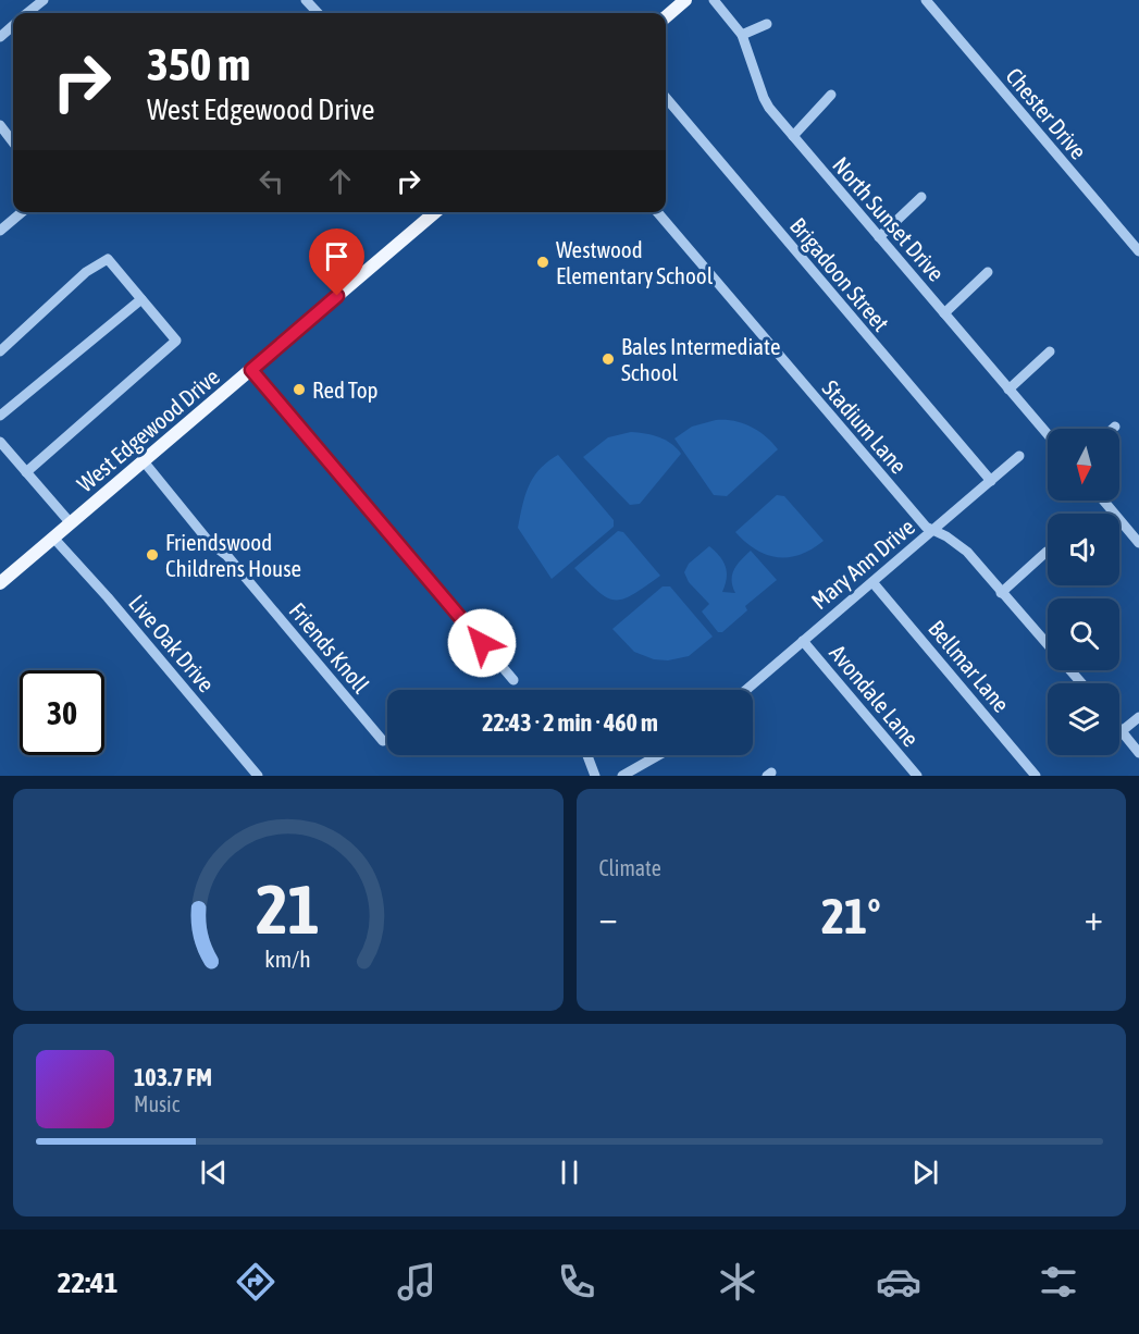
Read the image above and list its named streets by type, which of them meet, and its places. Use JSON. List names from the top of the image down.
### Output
{
  "streets": {
    "main road": ["West Edgewood Drive"],
    "street": [
      "Chester Drive",
      "North Sunset Drive",
      "Brigadoon Street",
      "Stadium Lane",
      "Mary Ann Drive",
      "Live Oak Drive",
      "Friends Knoll",
      "Bellmar Lane",
      "Avondale Lane"
    ]
  },
  "crossings": [
    ["Brigadoon Street", "Mary Ann Drive"],
    ["Stadium Lane", "Mary Ann Drive"],
    ["West Edgewood Drive", "Live Oak Drive"],
    ["West Edgewood Drive", "Friends Knoll"],
    ["Mary Ann Drive", "Bellmar Lane"],
    ["Mary Ann Drive", "Avondale Lane"]
  ],
  "places": [
    "Westwood Elementary School",
    "Bales Intermediate School",
    "Red Top",
    "Friendswood Childrens House"
  ],
  "north": "bottom",
  "page": {
    "turn": ["350 m", "West Edgewood Drive"],
    "limit": "30",
    "trip": "22:43 · 2 min · 460 m",
    "tile": "Climate",
    "heat": ["−", "21°", "+"],
    "song": ["103.7 FM", "Music"],
    "tabs": "22:41",
    "gauge": ["21", "km/h"]
  }
}
